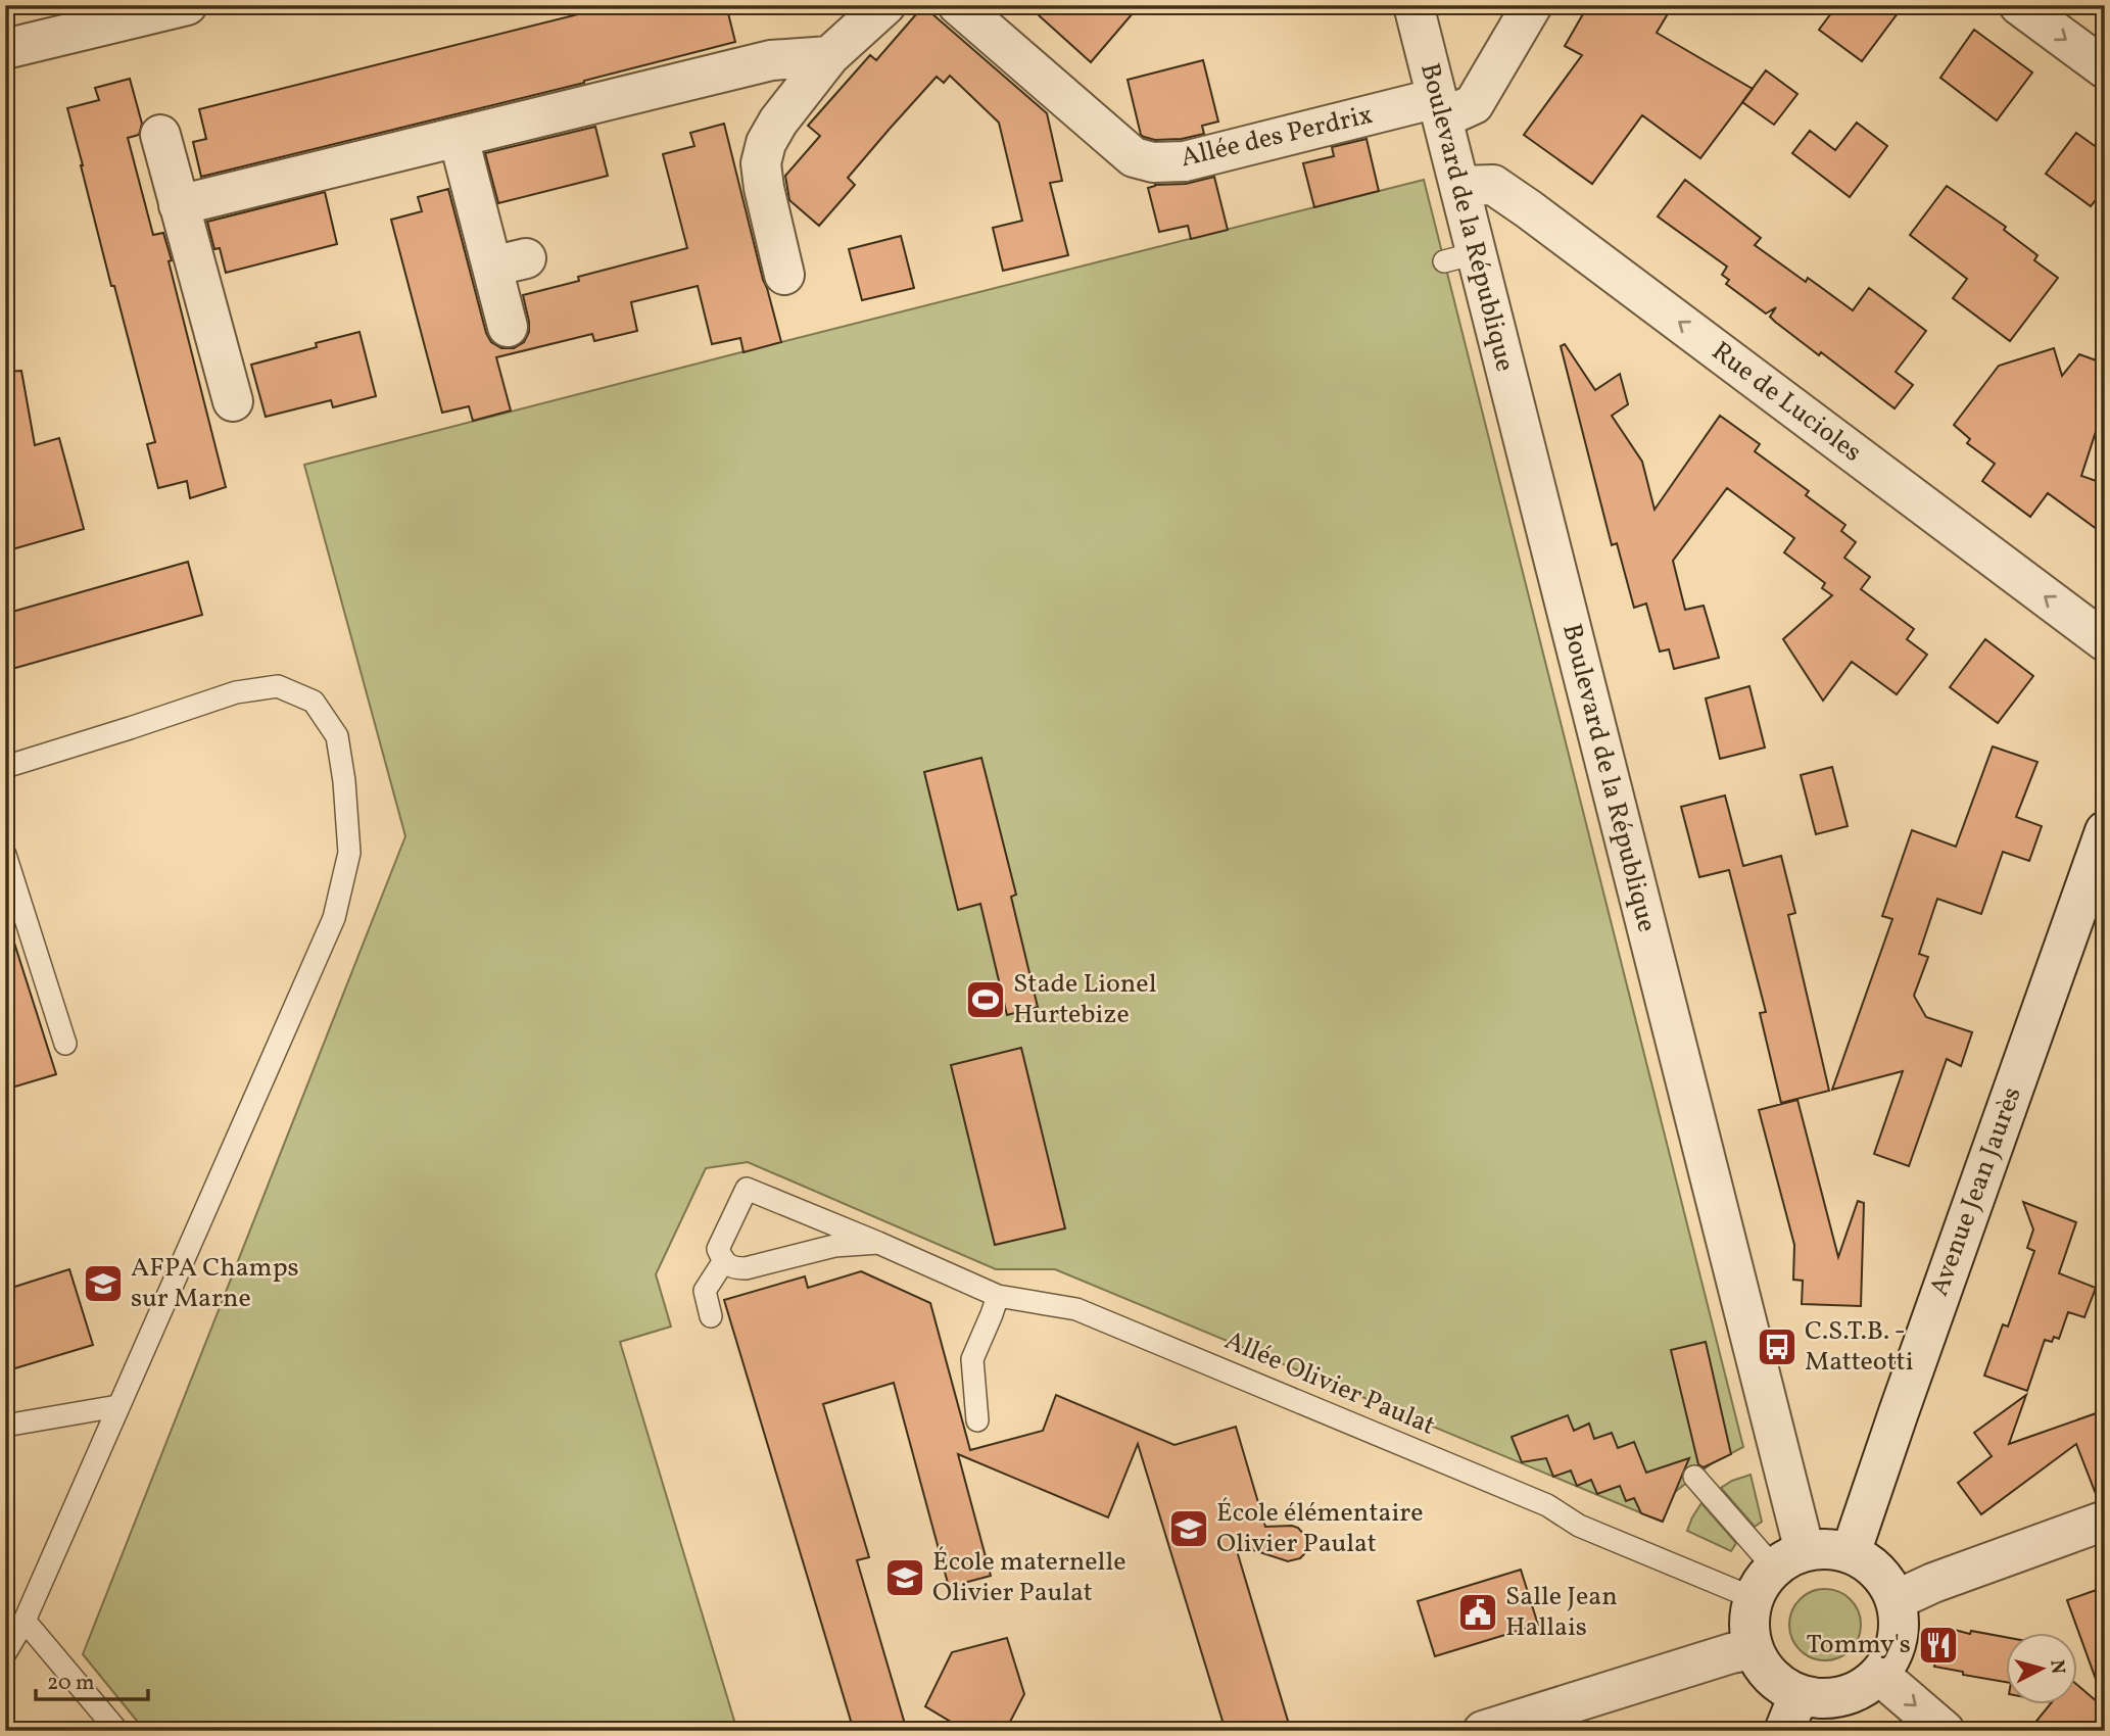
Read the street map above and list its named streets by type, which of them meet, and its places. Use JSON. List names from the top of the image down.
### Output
{
  "streets": {
    "street": [
      "Allée des Perdrix",
      "Boulevard de la République",
      "Rue de Lucioles",
      "Avenue Jean Jaurès"
    ],
    "lane": ["Allée Olivier Paulat"]
  },
  "crossings": [
    ["Allée des Perdrix", "Boulevard de la République"],
    ["Boulevard de la République", "Rue de Lucioles"],
    ["Boulevard de la République", "Avenue Jean Jaurès"],
    ["Boulevard de la République", "Allée Olivier Paulat"],
    ["Avenue Jean Jaurès", "Allée Olivier Paulat"]
  ],
  "one_way": ["Rue de Lucioles"],
  "places": {
    "sports": ["Stade Lionel Hurtebize"],
    "school or university": ["AFPA Champs sur Marne", "École élémentaire Olivier Paulat", "École maternelle Olivier Paulat"],
    "bus stop": ["C.S.T.B. - Matteotti"],
    "public building": ["Salle Jean Hallais"],
    "restaurant": ["Tommy's"]
  },
  "scale_bar": "20 m",
  "north": "right"
}
